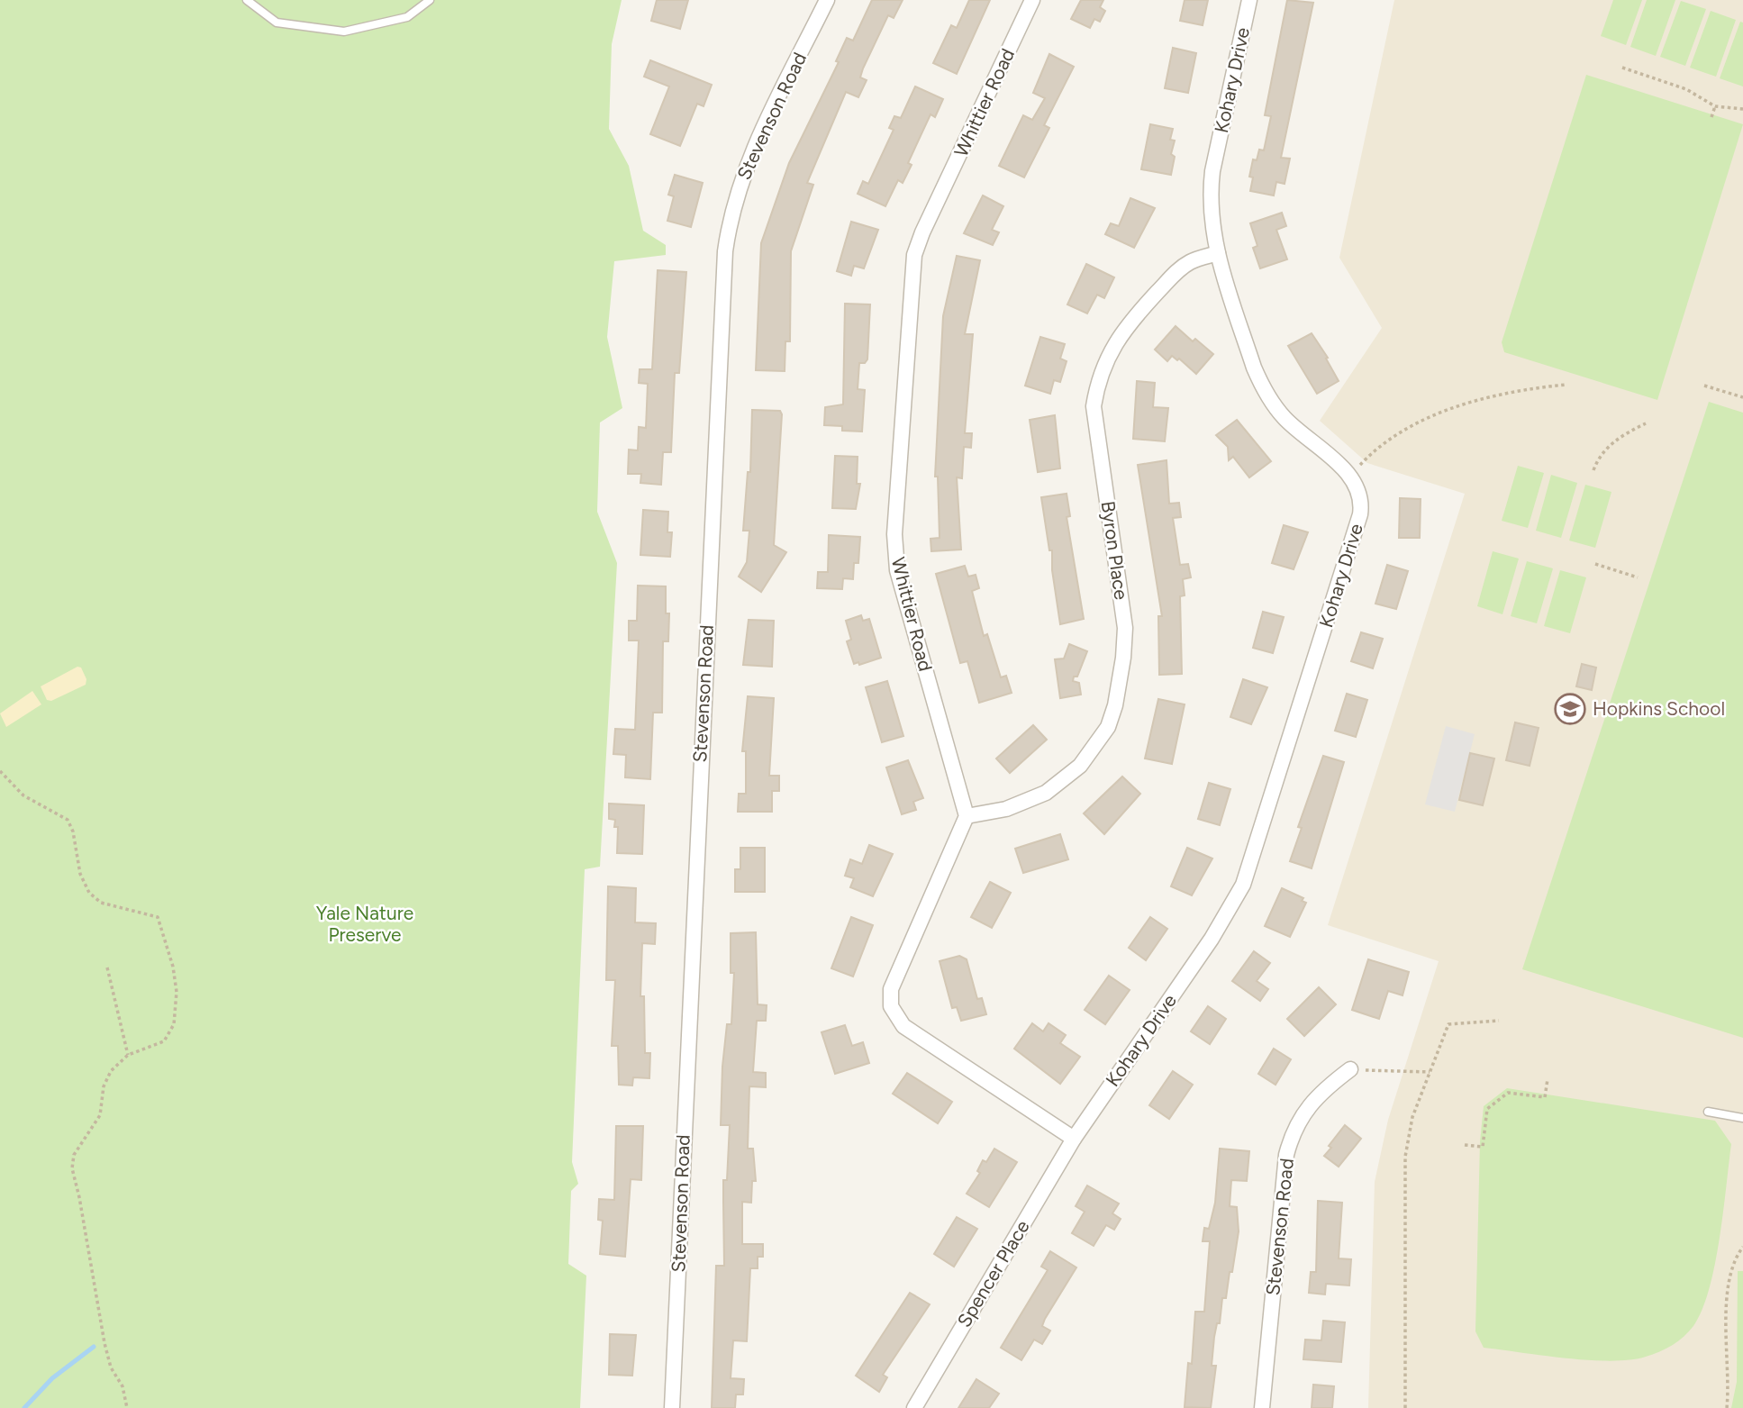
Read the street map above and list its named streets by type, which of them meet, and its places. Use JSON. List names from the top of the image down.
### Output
{
  "streets": {
    "street": [
      "Kohary Drive",
      "Whittier Road",
      "Stevenson Road",
      "Byron Place",
      "Spencer Place"
    ]
  },
  "crossings": [
    ["Kohary Drive", "Byron Place"],
    ["Kohary Drive", "Spencer Place"],
    ["Whittier Road", "Byron Place"]
  ],
  "parks": ["Yale Nature Preserve"],
  "places": {
    "school or university": ["Hopkins School"]
  }
}
